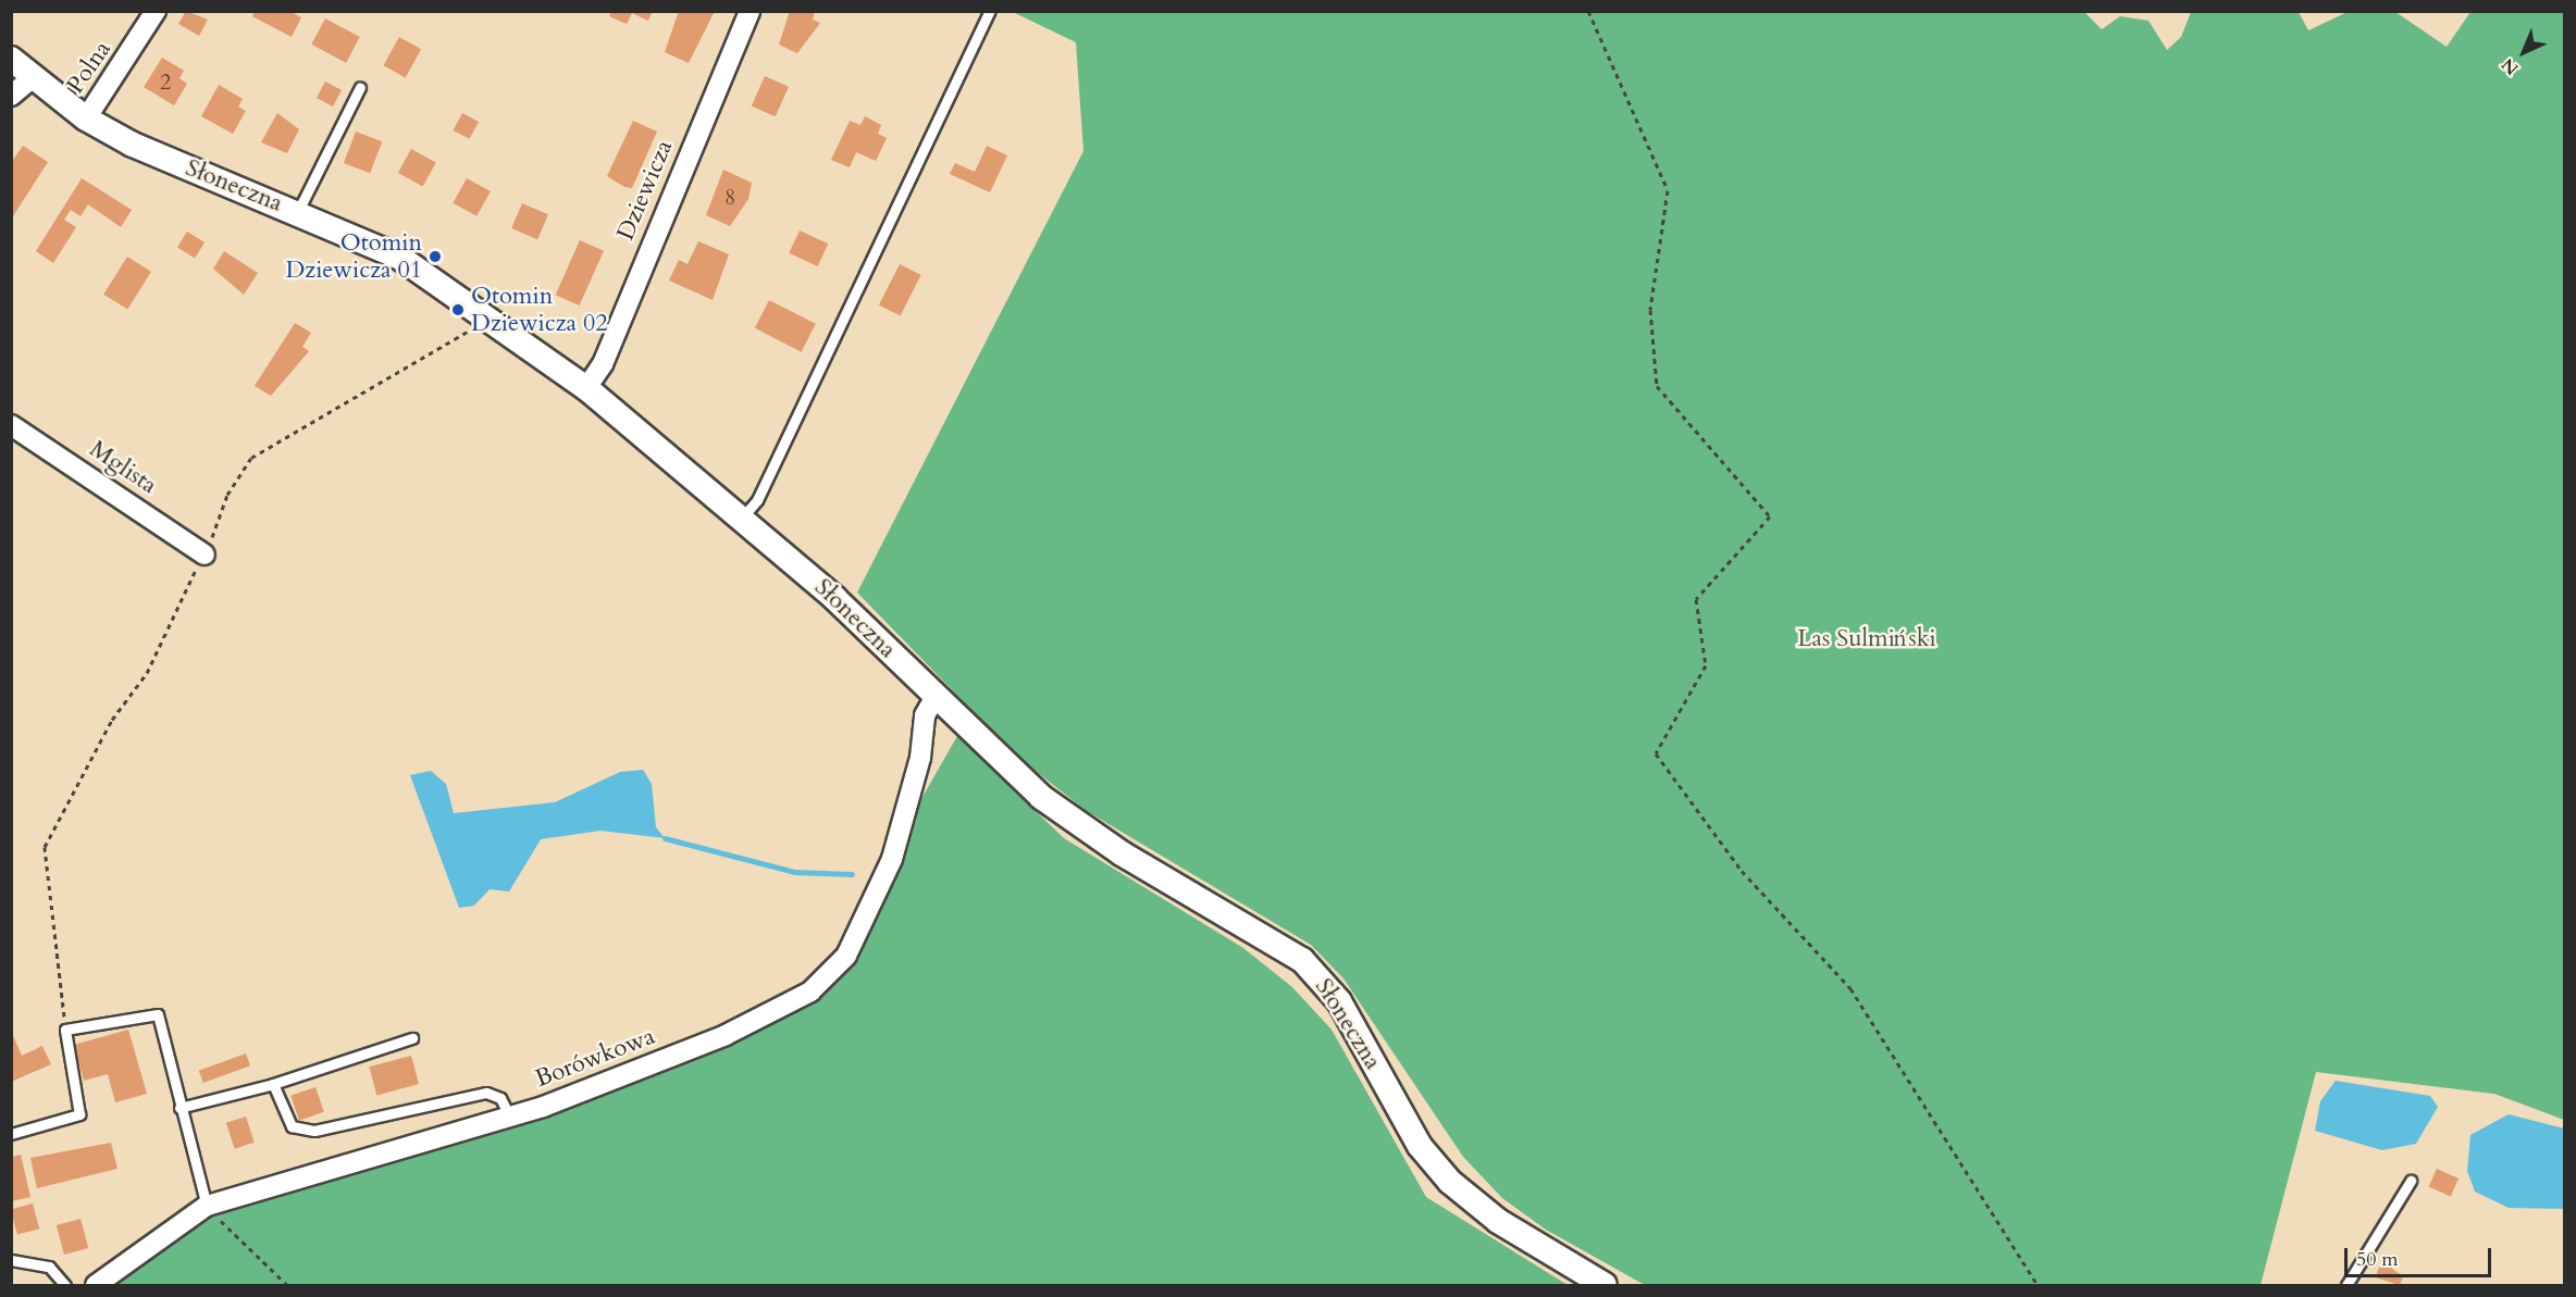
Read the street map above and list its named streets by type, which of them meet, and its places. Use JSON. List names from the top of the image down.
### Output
{
  "streets": {
    "street": [
      "Polna",
      "Słoneczna",
      "Dziewicza",
      "Mglista",
      "Borówkowa"
    ]
  },
  "crossings": [
    ["Polna", "Słoneczna"],
    ["Słoneczna", "Dziewicza"],
    ["Słoneczna", "Borówkowa"]
  ],
  "parks": ["Las Sulmiński"],
  "places": ["Otomin Dziewicza 01", "Otomin Dziewicza 02"],
  "house_numbers": ["2", "8"],
  "scale_bar": "50 m",
  "north": "bottom left"
}
